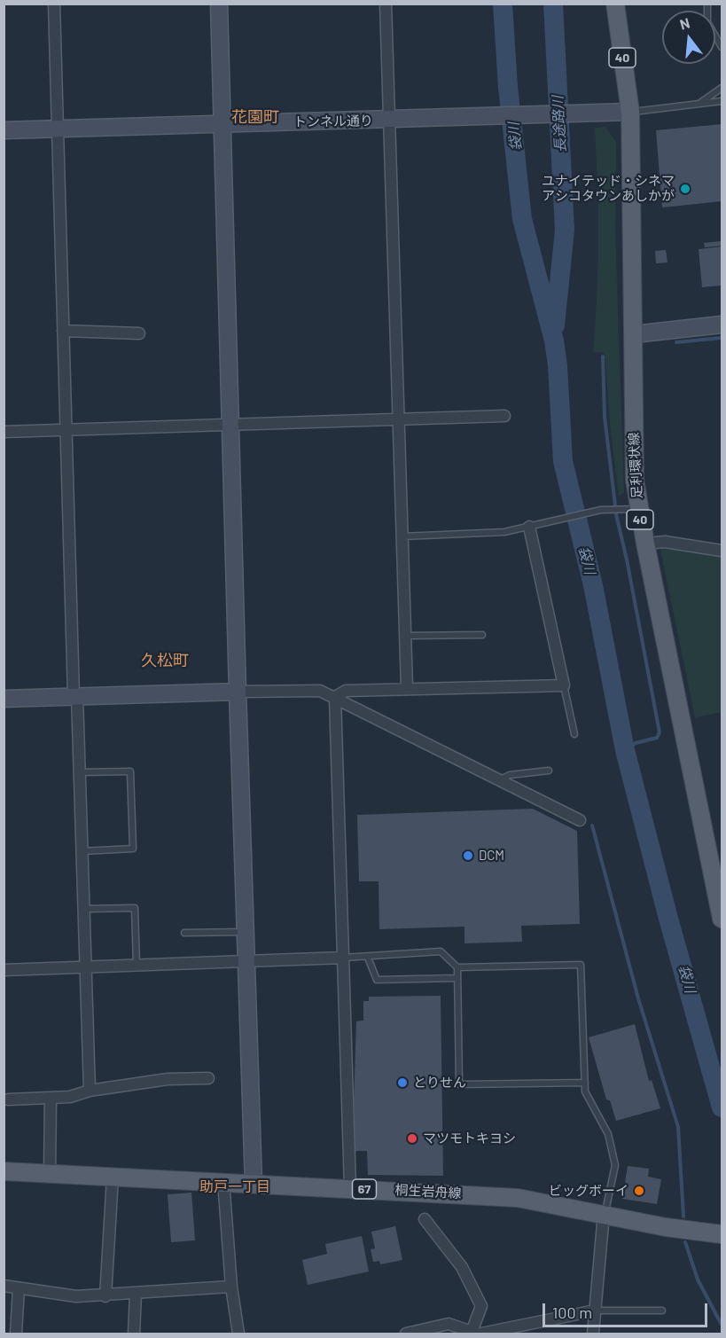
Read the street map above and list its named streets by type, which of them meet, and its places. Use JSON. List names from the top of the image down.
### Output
{
  "streets": {
    "main road": [
      "40",
      "足利環状線",
      "67",
      "桐生岩舟線"
    ],
    "street": ["トンネル通り"]
  },
  "crossings": [
    ["トンネル通り", "足利環状線"]
  ],
  "districts": ["花園町", "久松町", "助戸一丁目"],
  "water": ["長途路川", "袋川"],
  "places": [
    "ユナイテッド・シネマ アシコタウンあしかが",
    "DCM",
    "とりせん",
    "マツモトキヨシ",
    "ビッグボーイ"
  ],
  "scale_bar": "100 m",
  "north": "top"
}
